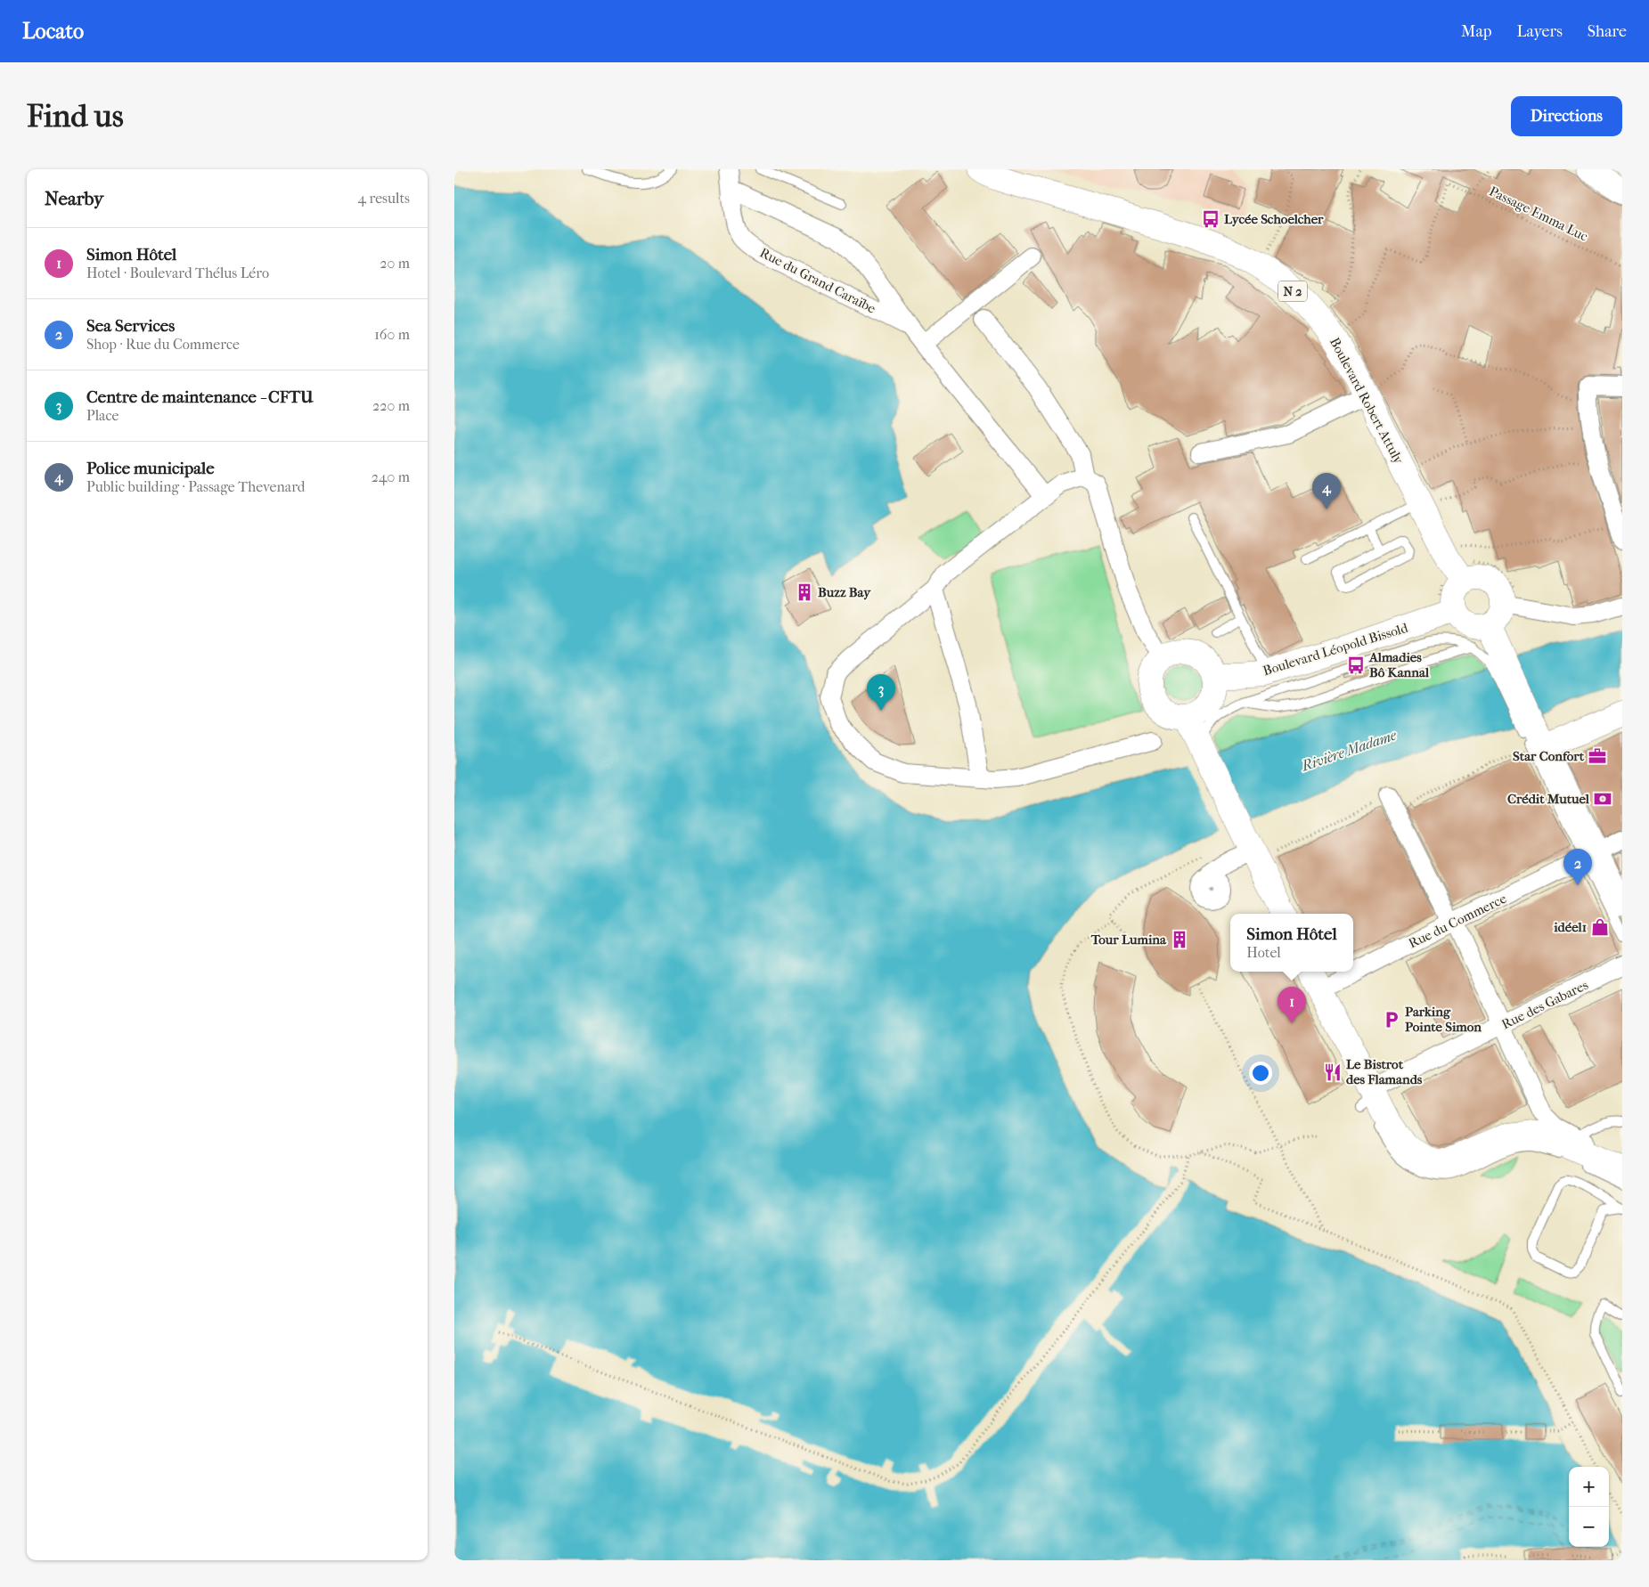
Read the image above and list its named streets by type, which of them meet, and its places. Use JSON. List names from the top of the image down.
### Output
{
  "streets": {
    "main road": ["N 2", "Boulevard Robert Attuly", "Boulevard Léopold Bissold"],
    "street": ["Rue du Grand Caraïbe", "Rue du Commerce", "Rue des Gabares"],
    "path": ["Passage Emma Luc"]
  },
  "water": ["Rivière Madame"],
  "places": {
    "bus stop": ["Lycée Schoelcher", "Almadies Bô Kannal"],
    "building": ["Buzz Bay", "Tour Lumina"],
    "office": ["Star Confort"],
    "bank": ["Crédit Mutuel"],
    "shop": ["idéel1"],
    "parking": ["Parking Pointe Simon"],
    "restaurant": ["Le Bistrot des Flamands"]
  },
  "page": {
    "header": "Locato",
    "nav": ["Map", "Layers", "Share"],
    "buttons": "Directions",
    "title": "Find us",
    "heading": ["Nearby", "4 results"],
    "list": [
      {
        "mark": "1",
        "name": "Simon Hôtel",
        "note": "Hotel · Boulevard Thélus Léro",
        "value": "20 m"
      },
      {
        "mark": "2",
        "name": "Sea Services",
        "note": "Shop · Rue du Commerce",
        "value": "160 m"
      },
      {
        "mark": "3",
        "name": "Centre de maintenance - CFTU",
        "note": "Place",
        "value": "220 m"
      },
      {
        "mark": "4",
        "name": "Police municipale",
        "note": "Public building · Passage Thevenard",
        "value": "240 m"
      }
    ],
    "pins": [
      "4",
      "3",
      "2",
      "1"
    ],
    "popup": ["Simon Hôtel", "Hotel"],
    "map_buttons": ["+", "−"]
  }
}
